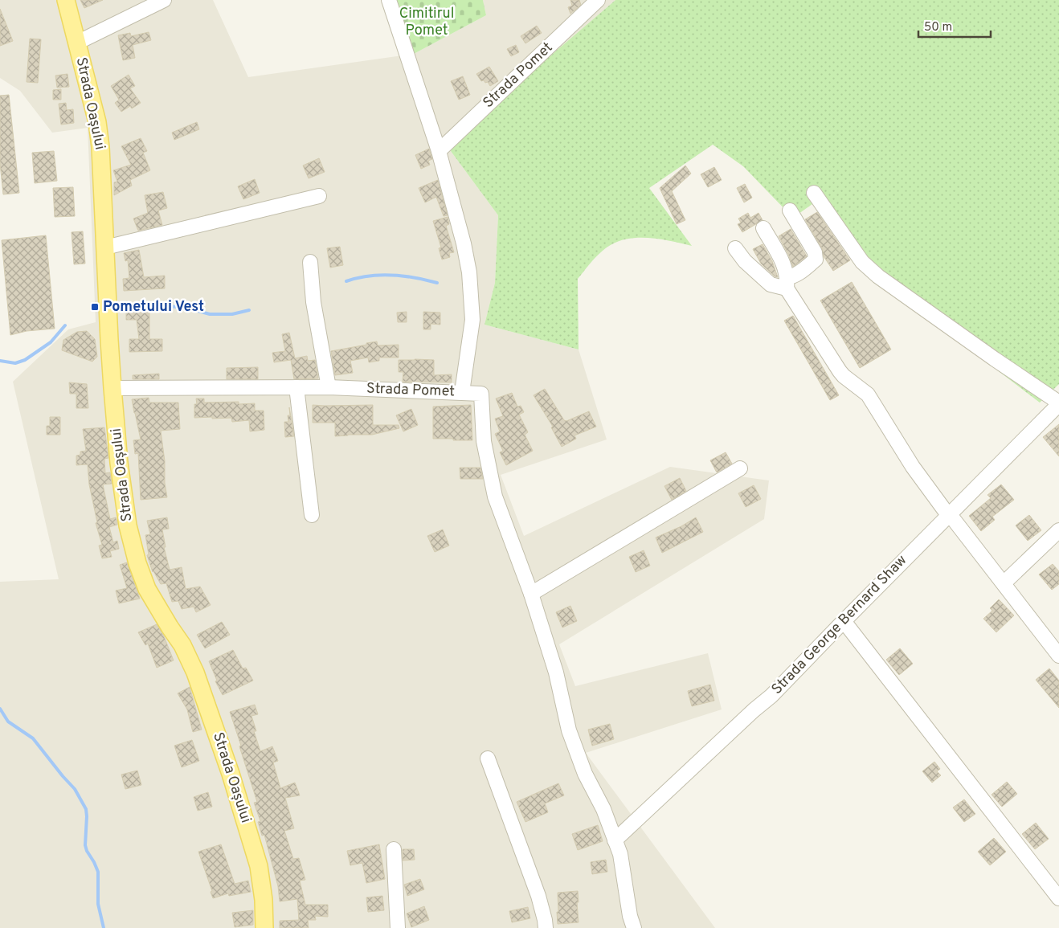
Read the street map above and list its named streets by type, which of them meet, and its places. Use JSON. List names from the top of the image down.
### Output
{
  "streets": {
    "main road": ["Strada Oașului"],
    "street": ["Strada Pomet", "Strada George Bernard Shaw"]
  },
  "crossings": [
    ["Strada Pomet", "Strada Oașului"]
  ],
  "parks": ["Cimitirul Pomet"],
  "places": {
    "transit": ["Pometului Vest"]
  },
  "scale_bar": "50 m"
}
